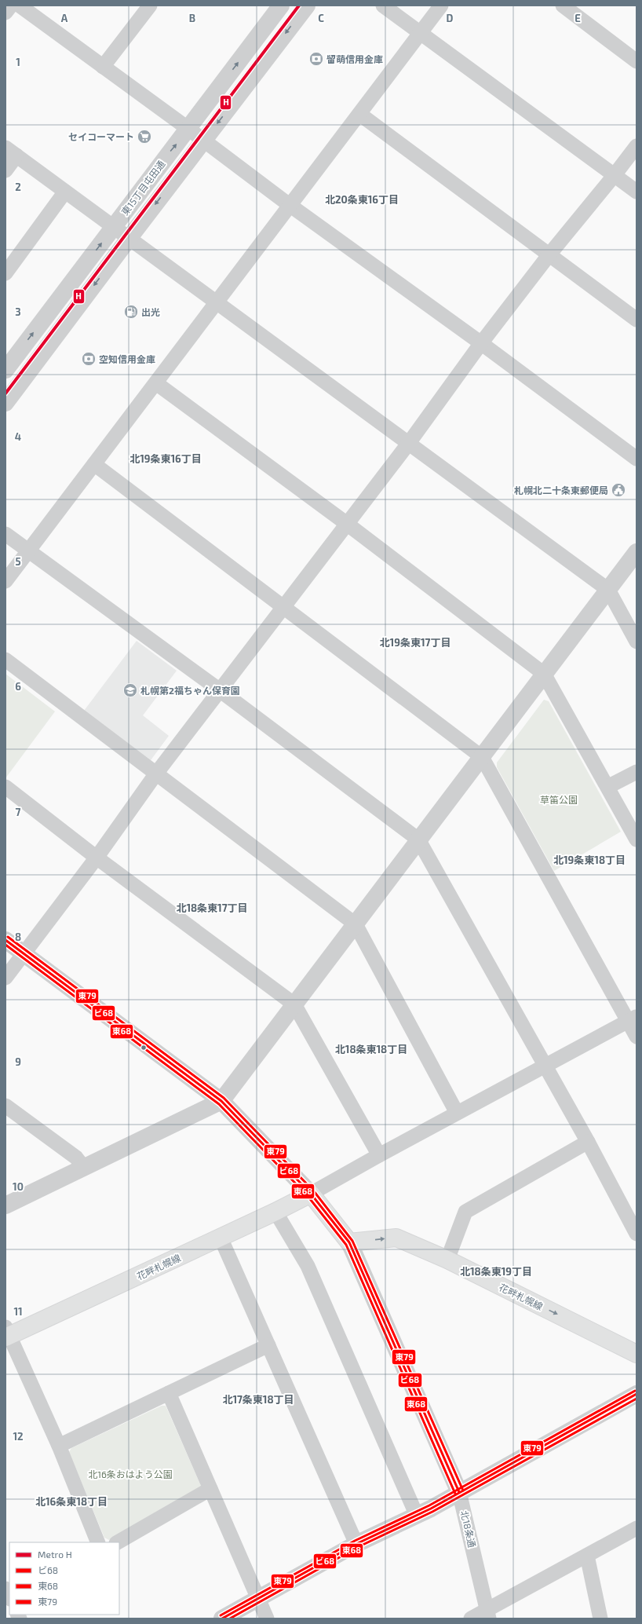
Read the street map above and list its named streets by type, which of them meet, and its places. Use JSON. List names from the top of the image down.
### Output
{
  "streets": {
    "main road": ["花畔札幌線", "北18条通"],
    "street": ["東15丁目屯田通"]
  },
  "crossings": [
    ["花畔札幌線", "北18条通"]
  ],
  "one_way": ["花畔札幌線"],
  "districts": [
    "北20条東16丁目",
    "北19条東16丁目",
    "北19条東17丁目",
    "北19条東18丁目",
    "北18条東17丁目",
    "北18条東18丁目",
    "北18条東19丁目",
    "北17条東18丁目",
    "北16条東18丁目"
  ],
  "parks": ["草笛公園", "北16条おはよう公園"],
  "places": {
    "bank": ["留萌信用金庫", "空知信用金庫"],
    "supermarket": ["セイコーマート"],
    "fuel station": ["出光"],
    "public building": ["札幌北二十条東郵便局"],
    "school or university": ["札幌第2福ちゃん保育園"]
  },
  "lines": [
    "metro line H",
    "transit line 東79",
    "transit line ビ68",
    "transit line 東68"
  ],
  "legend": [
    "Metro H",
    "ビ68",
    "東68",
    "東79"
  ],
  "grid": {
    "columns": [
      "A",
      "B",
      "C",
      "D",
      "E"
    ],
    "rows": [
      "1",
      "2",
      "3",
      "4",
      "5",
      "6",
      "7",
      "8",
      "9",
      "10",
      "11",
      "12"
    ]
  }
}
